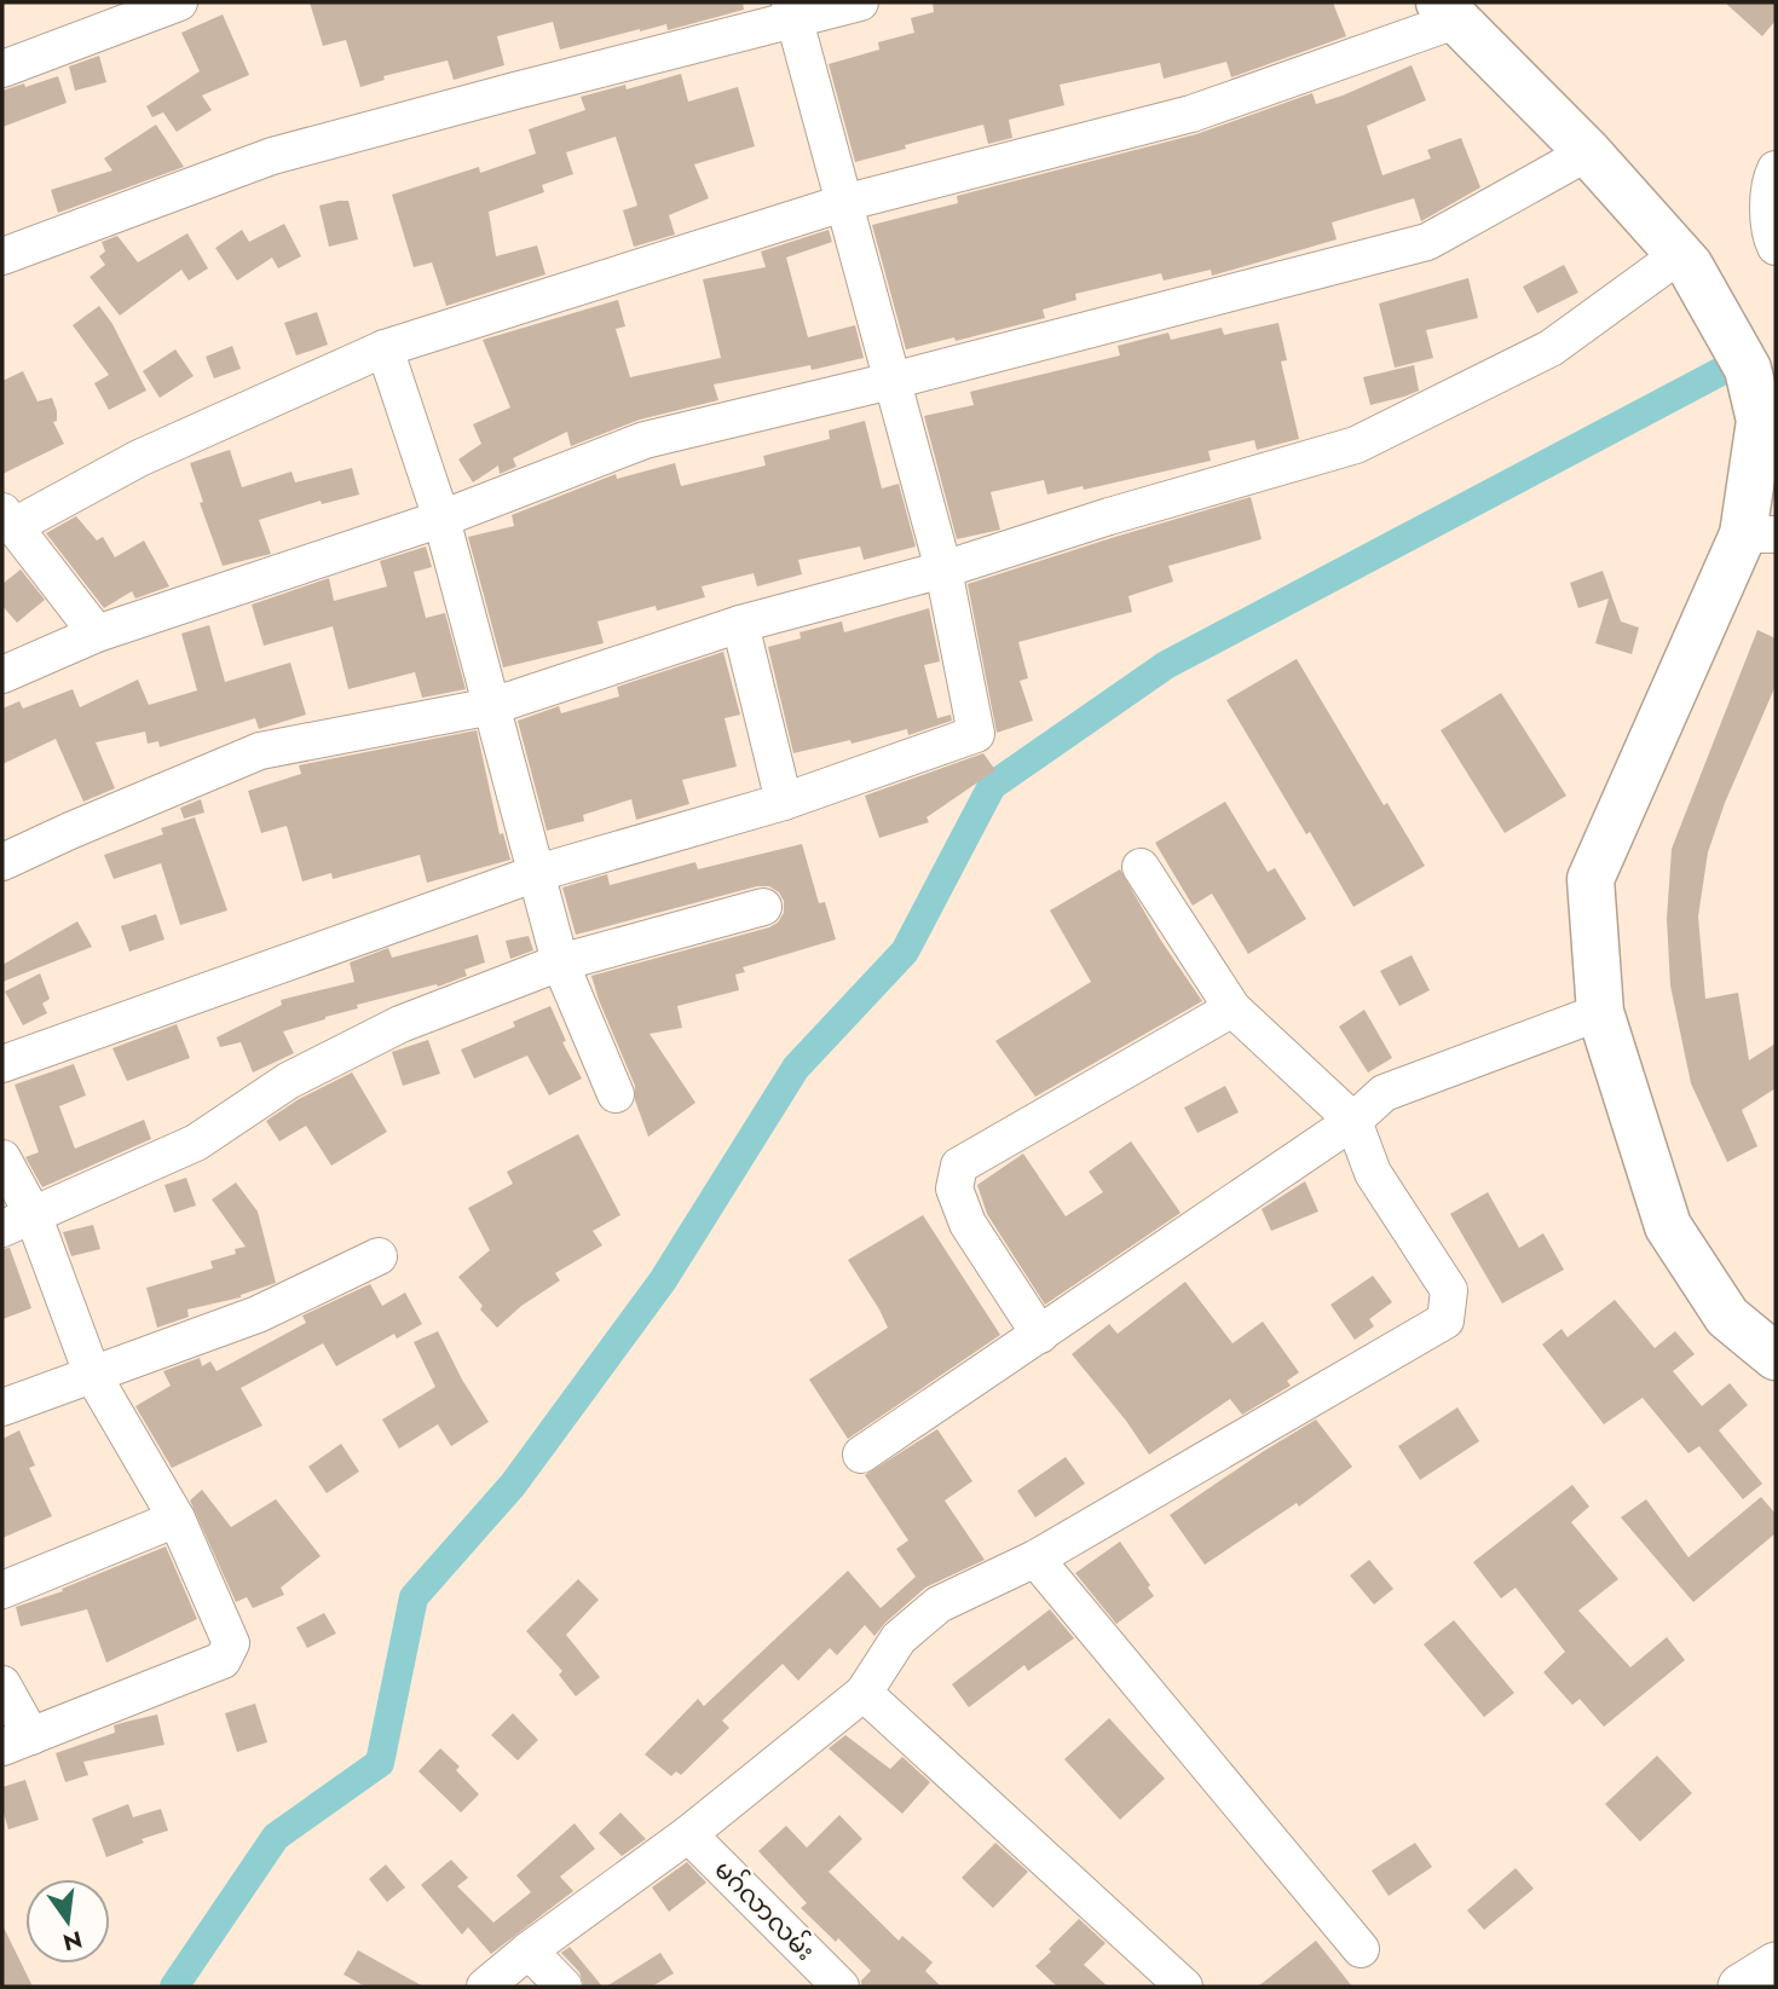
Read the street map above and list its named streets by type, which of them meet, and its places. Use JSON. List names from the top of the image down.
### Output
{
  "streets": {
    "street": ["မဂ်လာလမ်း"]
  },
  "north": "bottom"
}
